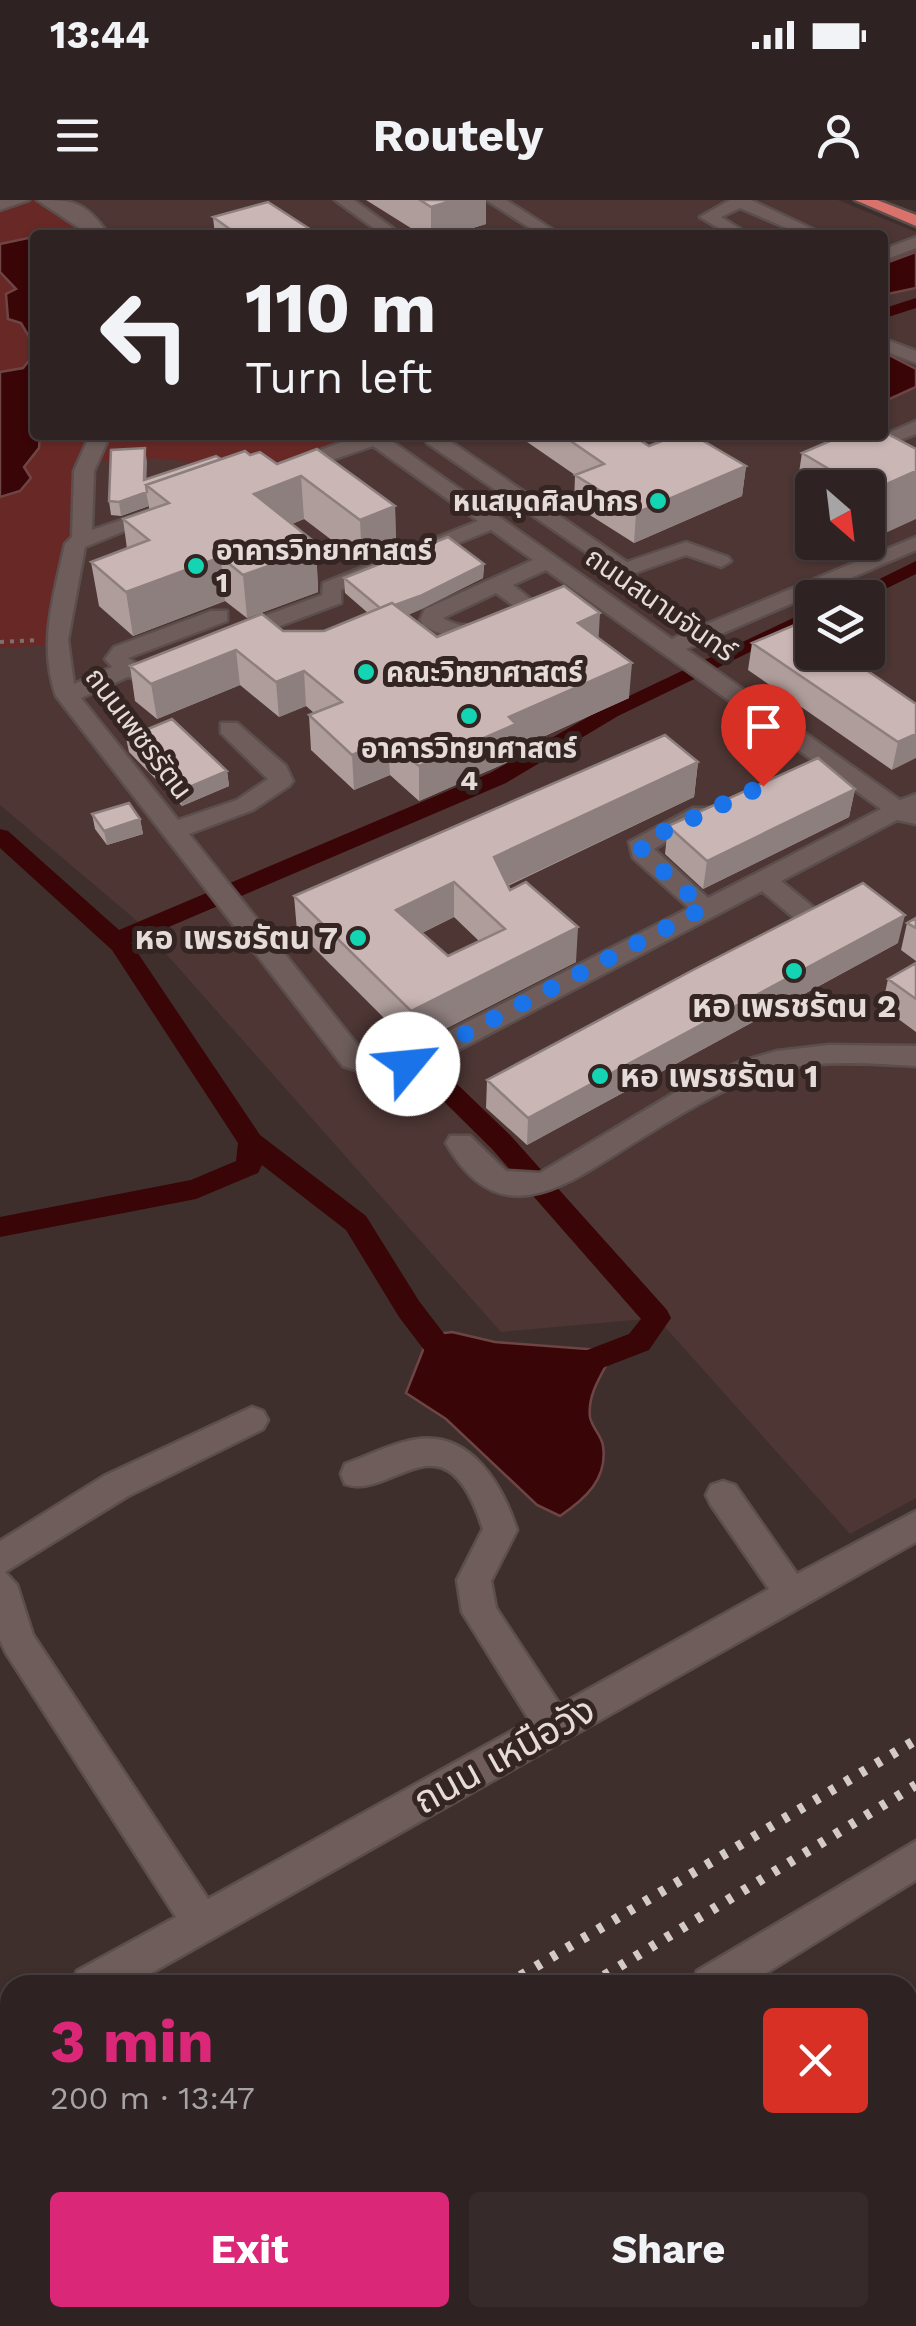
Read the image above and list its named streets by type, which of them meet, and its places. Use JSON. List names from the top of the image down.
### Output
{
  "streets": {
    "street": ["ถนนสนามจันทร์", "ถนนเพชรรัตน", "ถนน เหนือวัง"]
  },
  "crossings": [
    ["ถนนสนามจันทร์", "ถนนเพชรรัตน"]
  ],
  "places": [
    "หแสมุดศิลปากร",
    "อาคารวิทยาศาสตร์ 1",
    "คณะวิทยาศาสตร์",
    "อาคารวิทยาศาสตร์ 4",
    "หอ เพรชรัตน 7",
    "หอ เพรชรัตน 2",
    "หอ เพรชรัตน 1"
  ],
  "north": "bottom right",
  "page": {
    "status": "13:44",
    "header": "Routely",
    "turn": ["110 m", "Turn left"],
    "heading": ["3 min", "200 m · 13:47"],
    "buttons": ["Exit", "Share"]
  }
}
